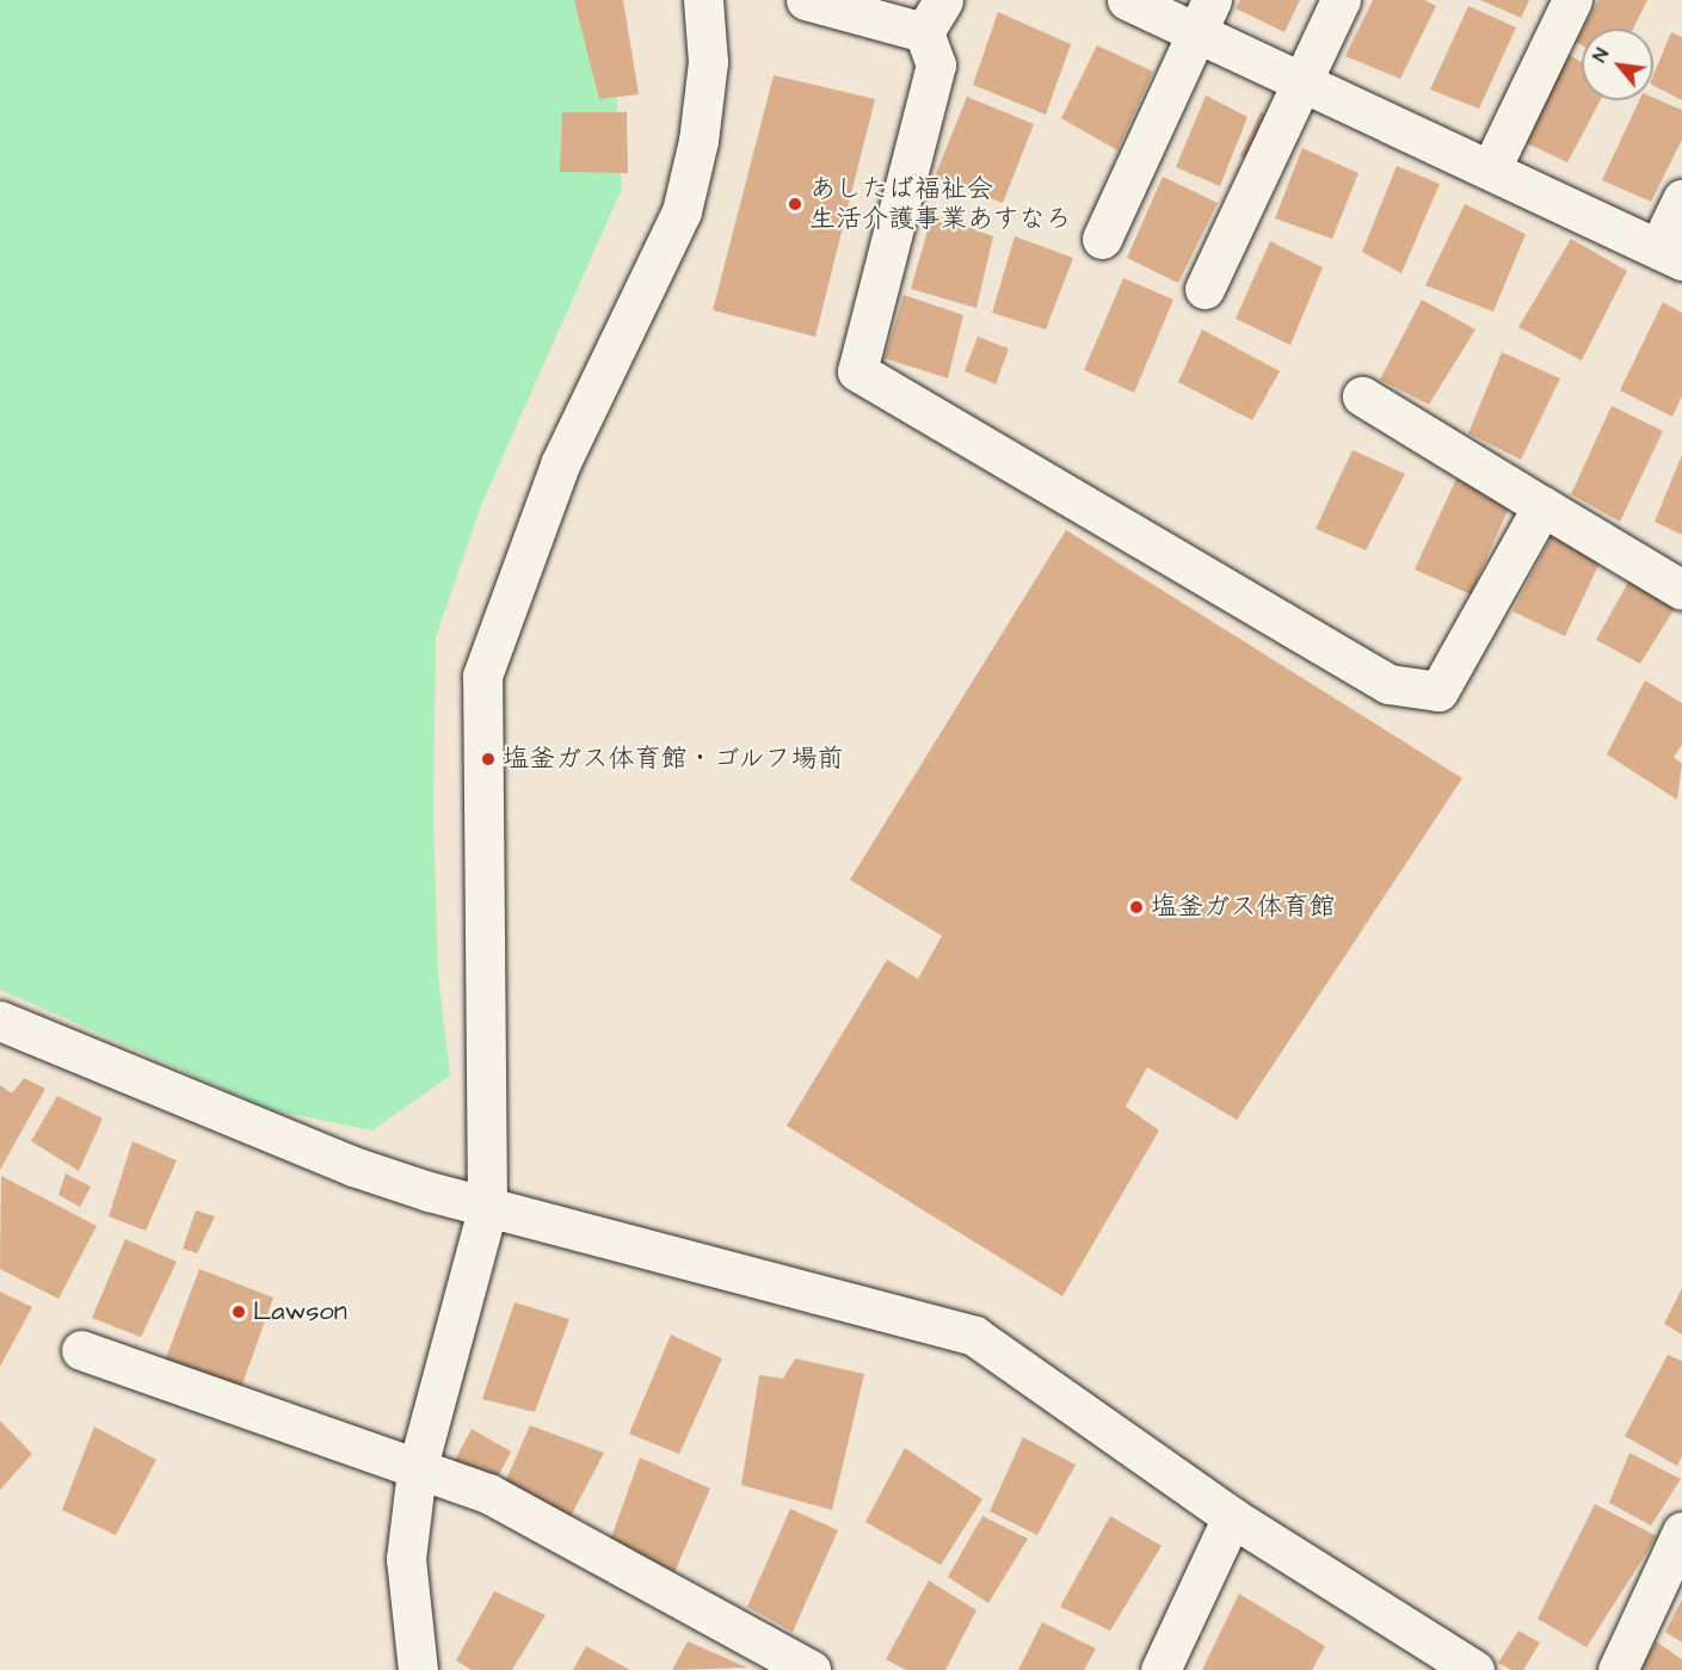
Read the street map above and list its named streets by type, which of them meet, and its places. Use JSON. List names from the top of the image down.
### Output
{
  "places": [
    "あしたば福祉会 生活介護事業あすなろ",
    "塩釜ガス体育館・ゴルフ場前",
    "塩釜ガス体育館",
    "Lawson"
  ],
  "north": "top left"
}
